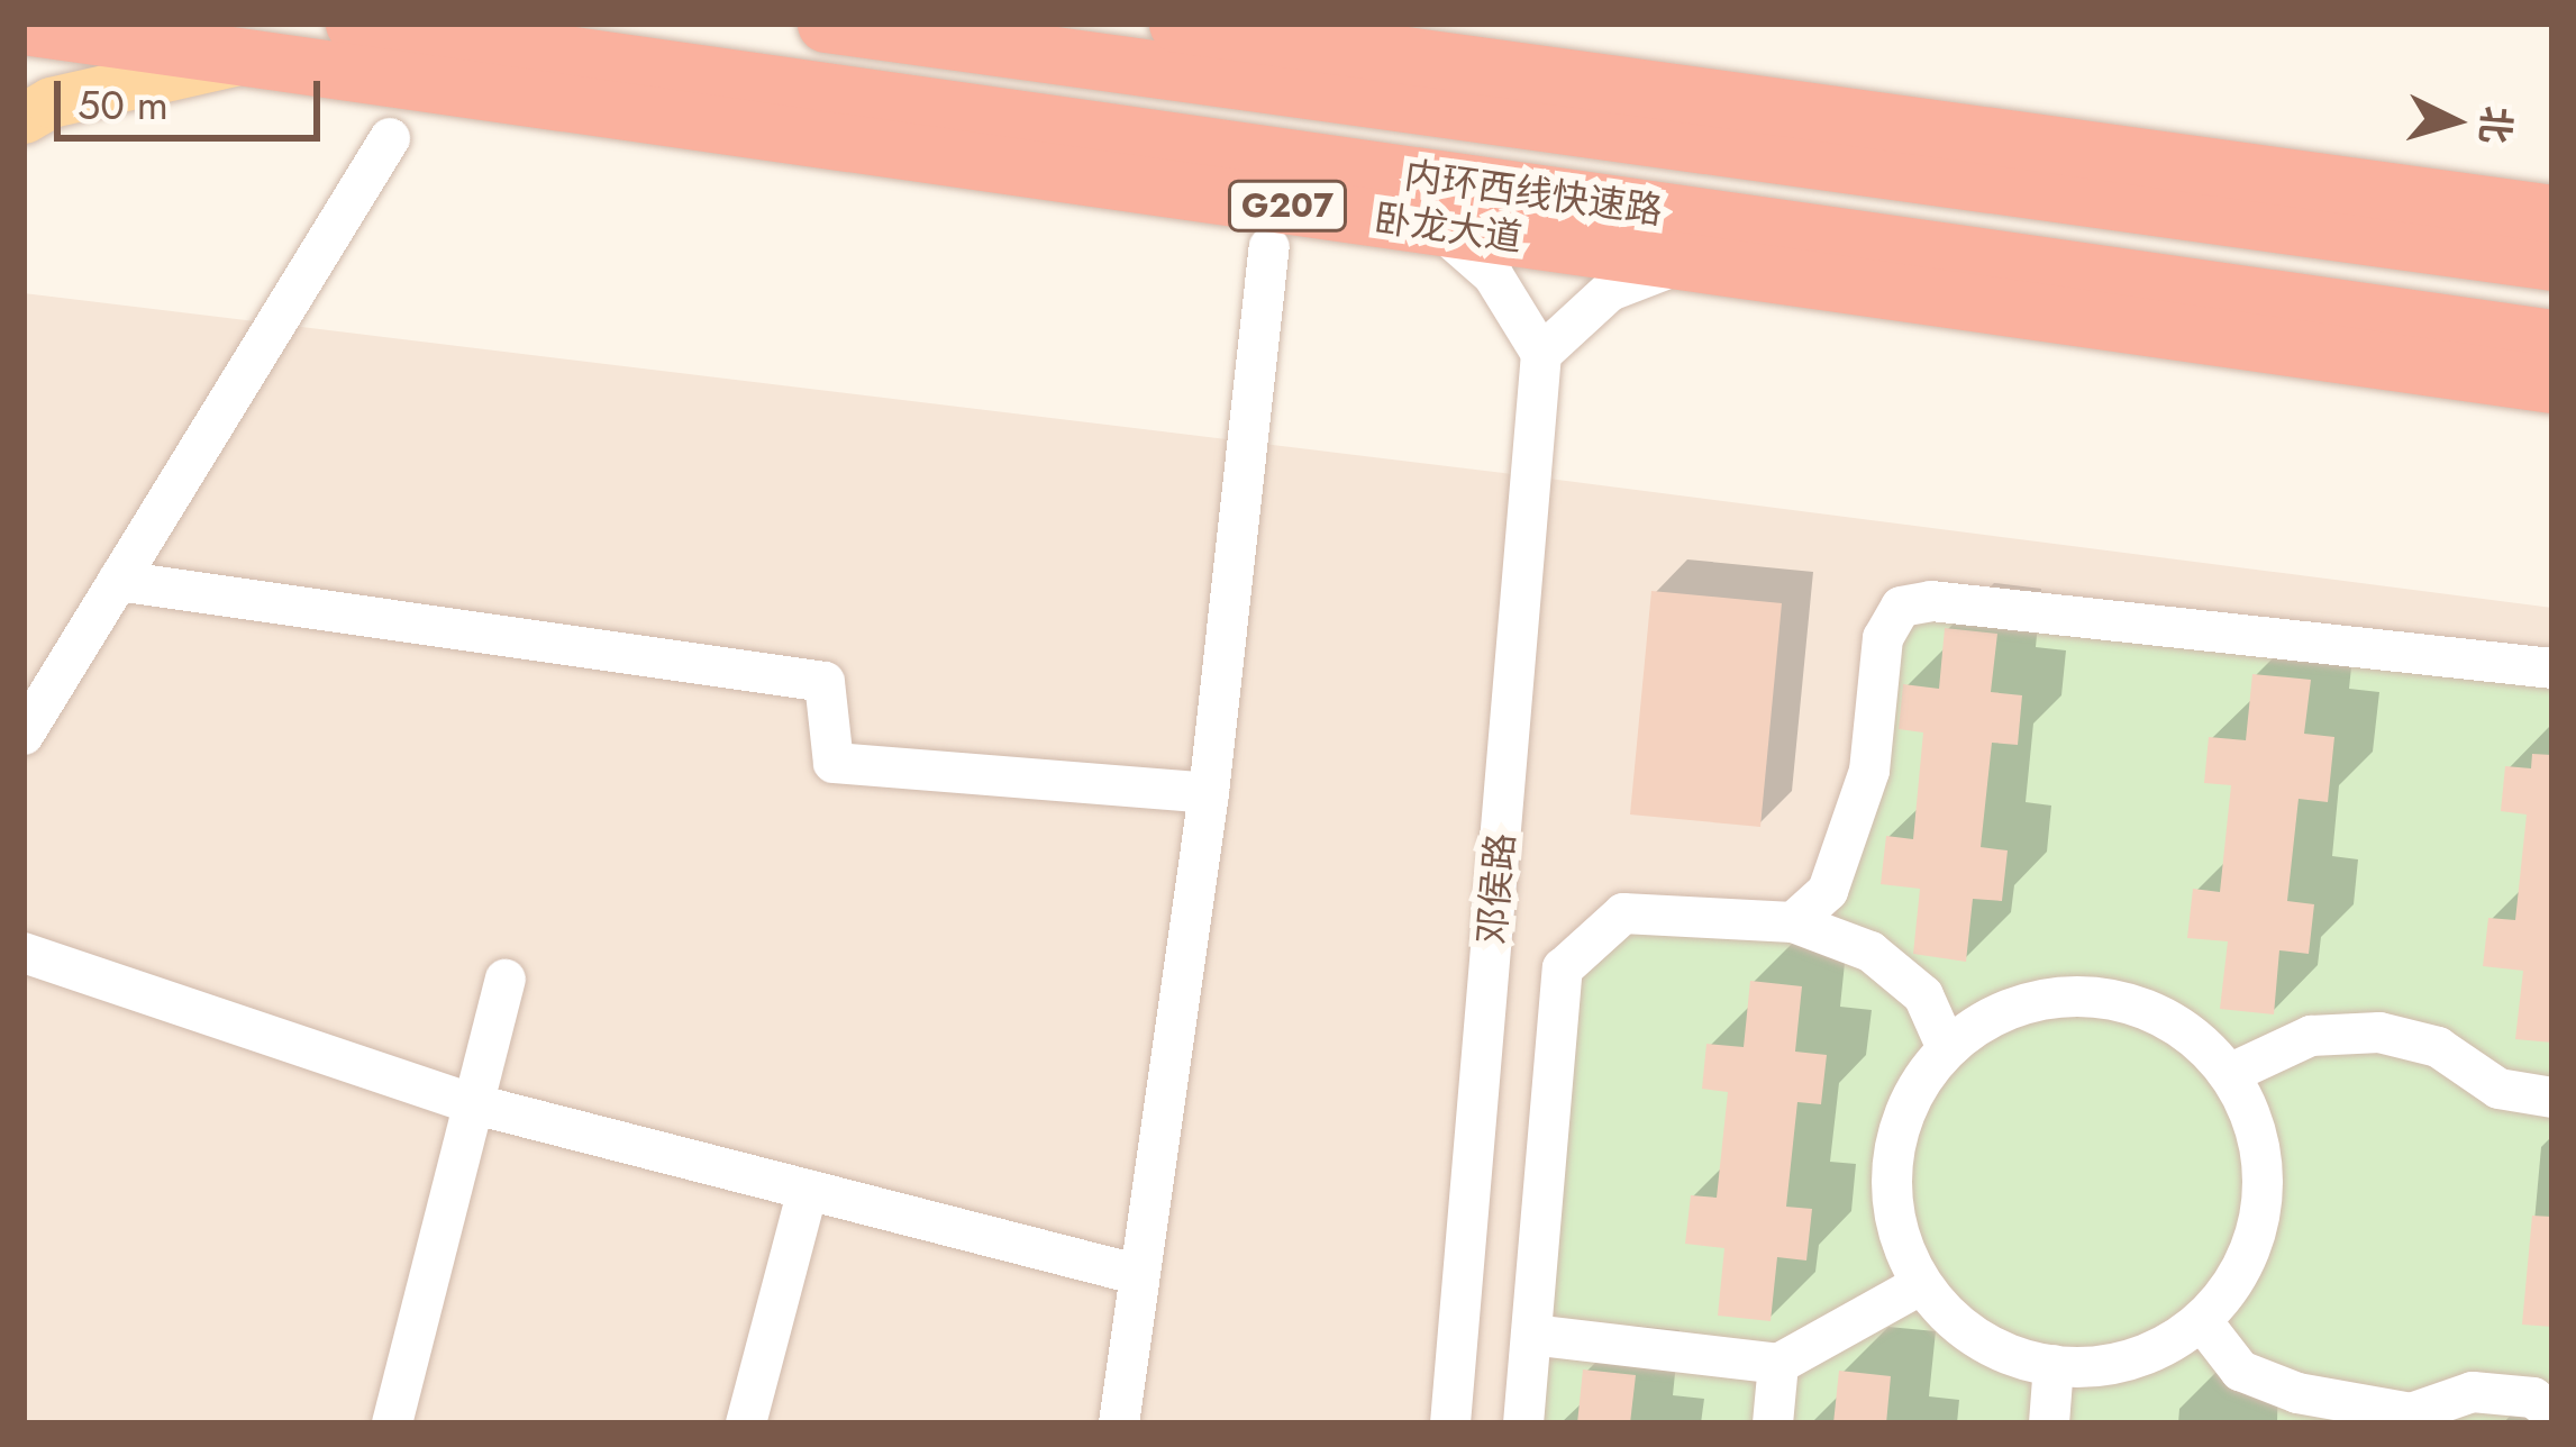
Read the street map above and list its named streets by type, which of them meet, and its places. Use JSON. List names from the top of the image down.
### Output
{
  "streets": {
    "highway": ["内环西线快速路", "G207", "卧龙大道"],
    "street": ["邓侯路"]
  },
  "scale_bar": "50 m",
  "north": "right"
}
